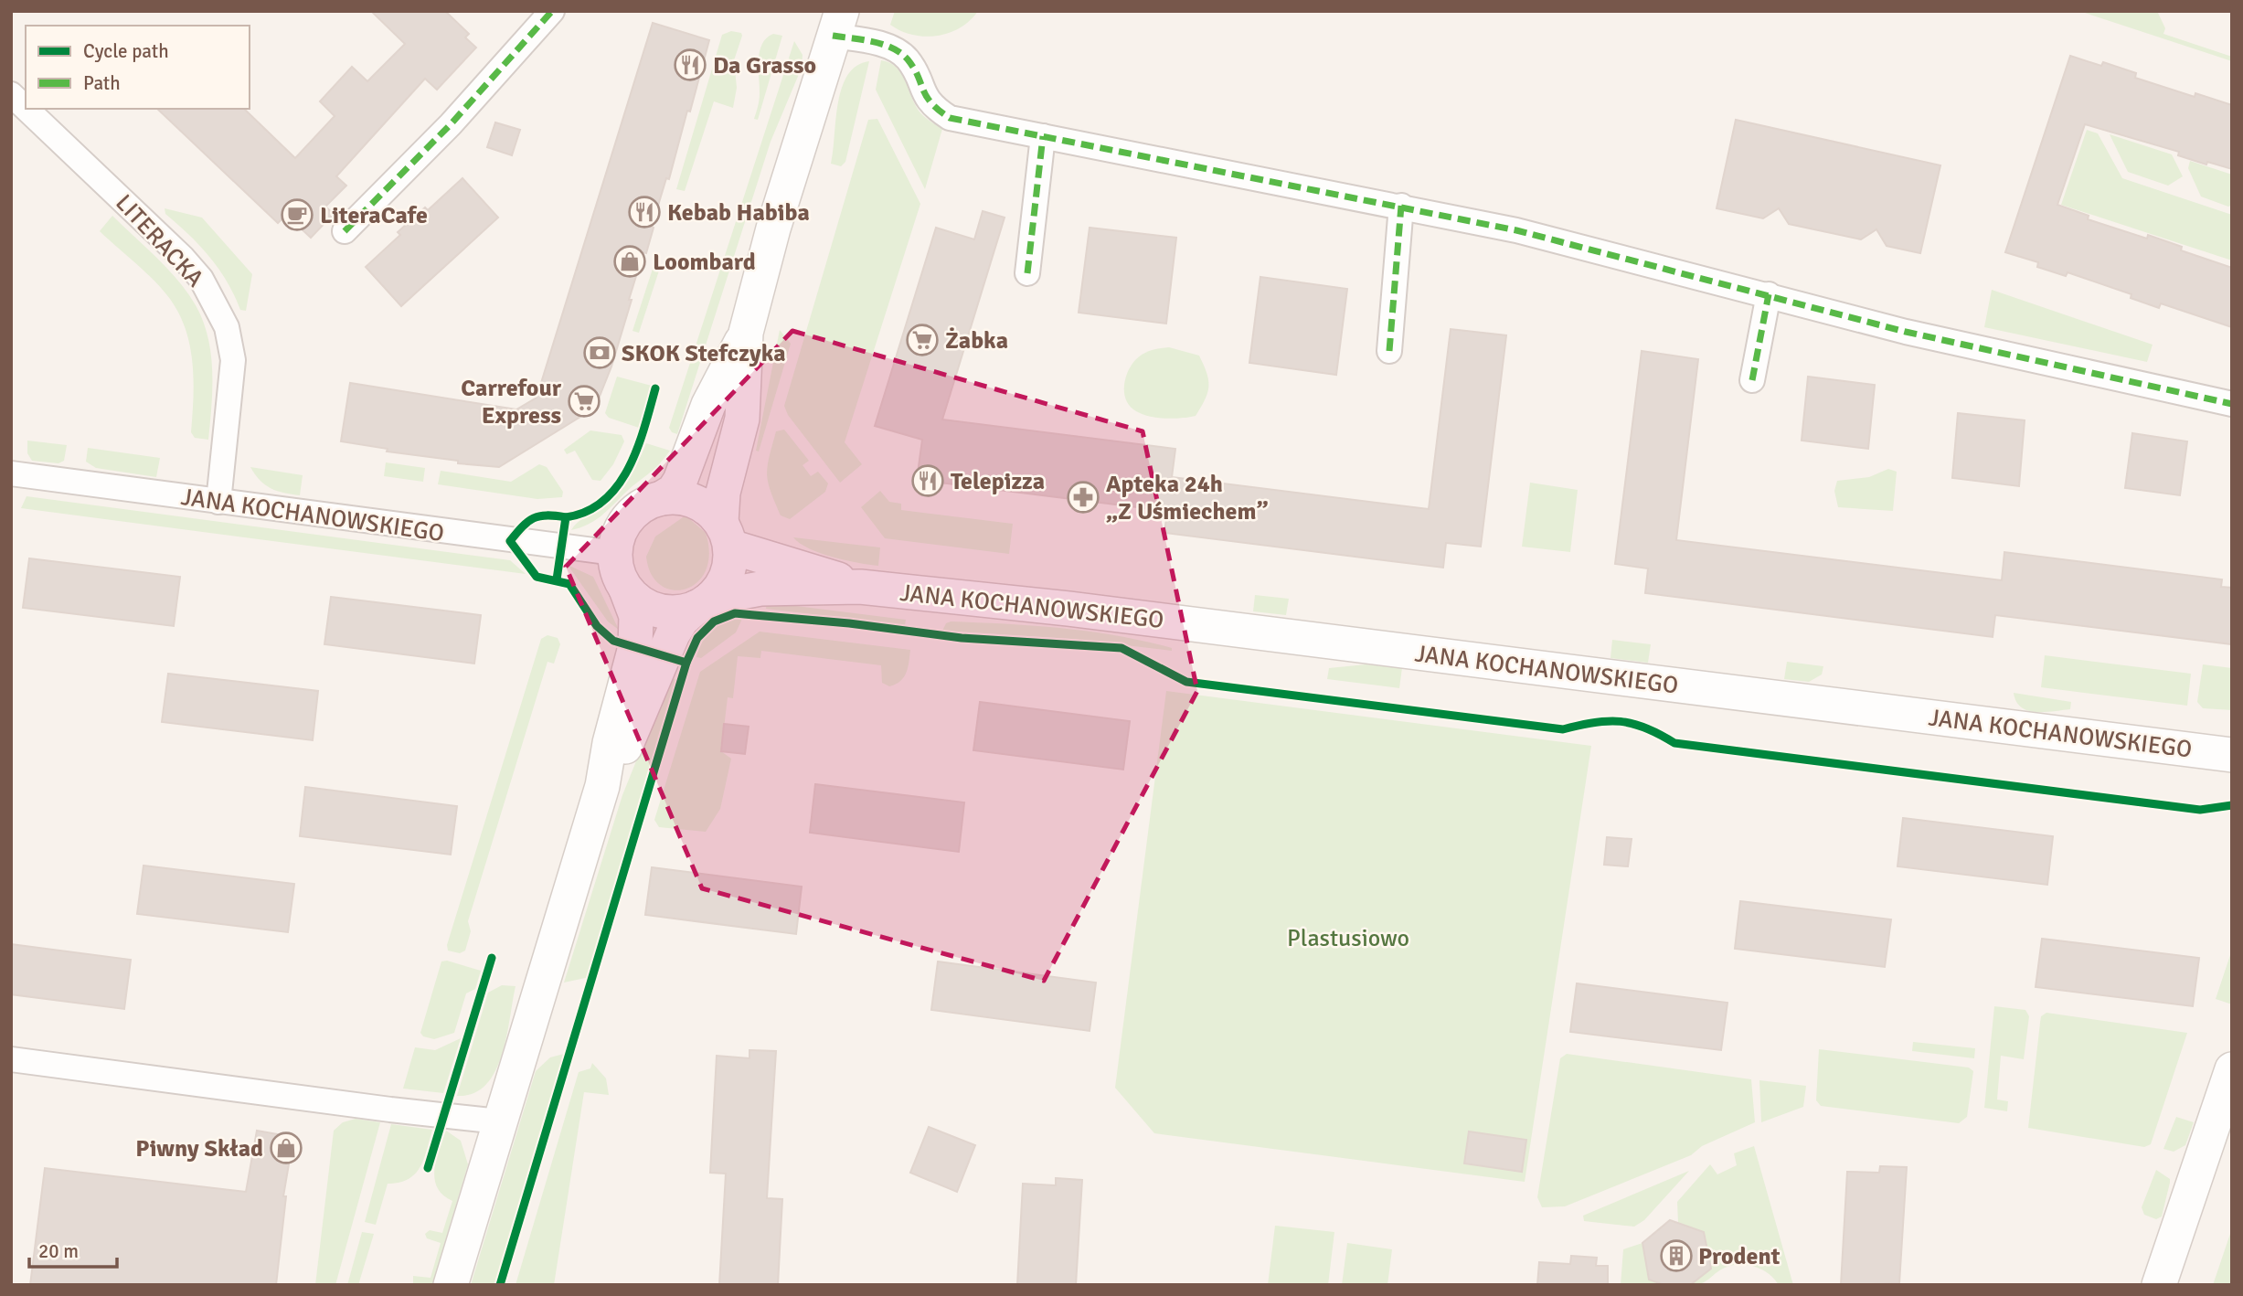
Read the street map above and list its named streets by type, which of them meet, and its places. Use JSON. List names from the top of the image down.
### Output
{
  "streets": {
    "street": ["LITERACKA", "JANA KOCHANOWSKIEGO"]
  },
  "crossings": [
    ["LITERACKA", "JANA KOCHANOWSKIEGO"]
  ],
  "parks": ["Plastusiowo"],
  "places": {
    "restaurant": ["Da Grasso", "Kebab Habiba", "Telepizza"],
    "cafe": ["LiteraCafe"],
    "shop": ["Loombard", "Piwny Skład"],
    "supermarket": ["Żabka", "Carrefour Express"],
    "bank": ["SKOK Stefczyka"],
    "pharmacy": ["Apteka 24h „Z Uśmiechem”"],
    "building": ["Prodent"]
  },
  "legend": ["Cycle path", "Path"],
  "scale_bar": "20 m"
}
